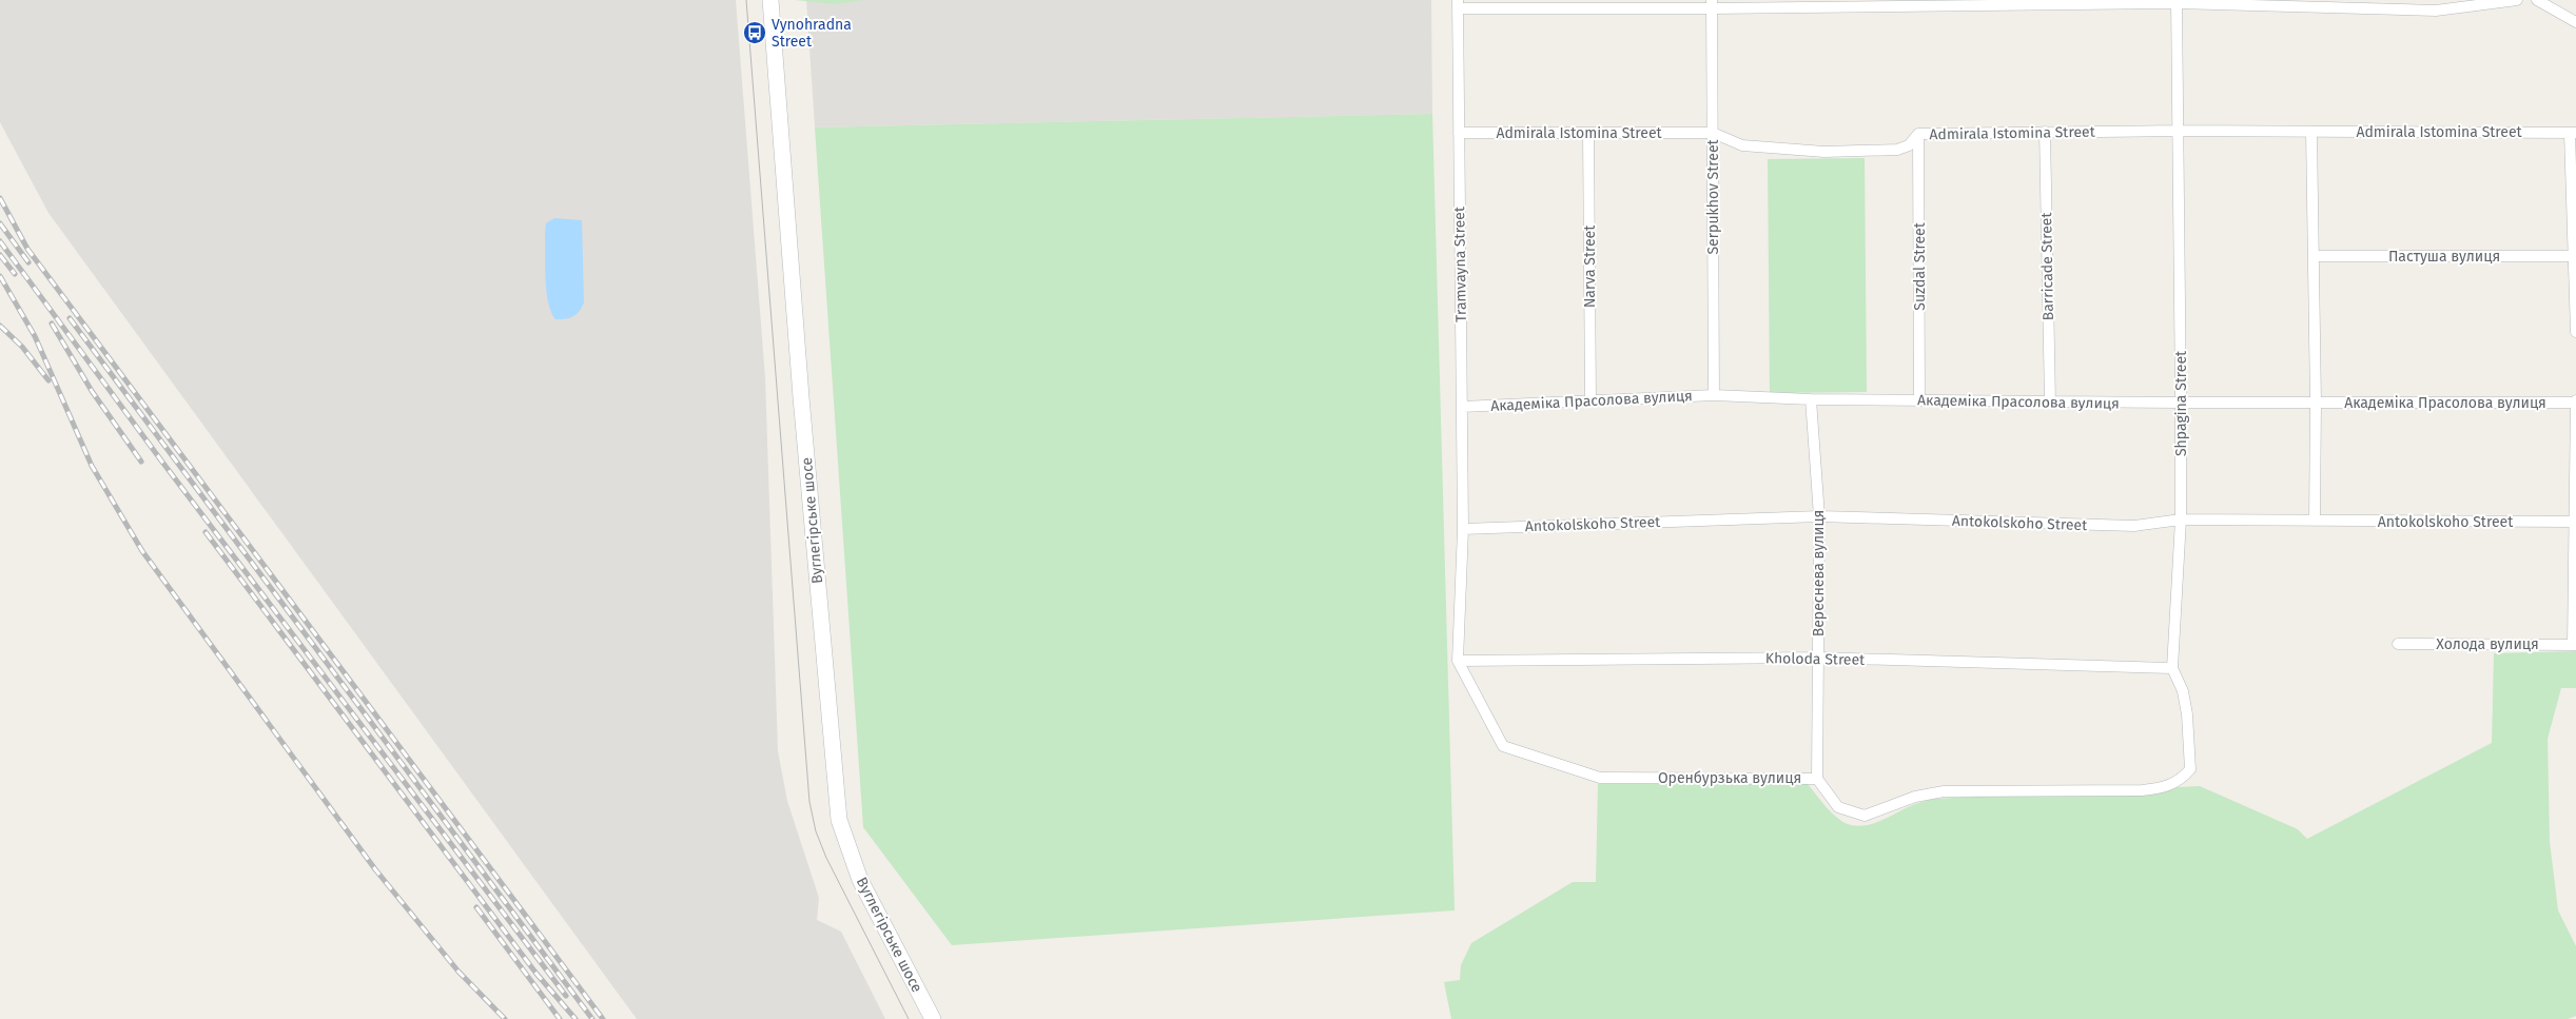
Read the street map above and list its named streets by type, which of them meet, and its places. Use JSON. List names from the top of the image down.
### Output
{
  "streets": {
    "street": [
      "Admirala Istomina Street",
      "Serpukhov Street",
      "Пастуша вулиця",
      "Tramvayna Street",
      "Narva Street",
      "Suzdal Street",
      "Barricade Street",
      "Академіка Прасолова вулиця",
      "Shpagina Street",
      "Вуглегірське шосе",
      "Antokolskoho Street",
      "Вереснева вулиця",
      "Холода вулиця",
      "Kholoda Street",
      "Оренбурзька вулиця"
    ]
  },
  "crossings": [
    ["Admirala Istomina Street", "Serpukhov Street"],
    ["Admirala Istomina Street", "Tramvayna Street"],
    ["Admirala Istomina Street", "Narva Street"],
    ["Admirala Istomina Street", "Suzdal Street"],
    ["Admirala Istomina Street", "Barricade Street"],
    ["Admirala Istomina Street", "Shpagina Street"],
    ["Serpukhov Street", "Академіка Прасолова вулиця"],
    ["Tramvayna Street", "Академіка Прасолова вулиця"],
    ["Tramvayna Street", "Antokolskoho Street"],
    ["Tramvayna Street", "Kholoda Street"],
    ["Tramvayna Street", "Оренбурзька вулиця"],
    ["Narva Street", "Академіка Прасолова вулиця"],
    ["Suzdal Street", "Академіка Прасолова вулиця"],
    ["Barricade Street", "Академіка Прасолова вулиця"],
    ["Академіка Прасолова вулиця", "Shpagina Street"],
    ["Академіка Прасолова вулиця", "Вереснева вулиця"],
    ["Shpagina Street", "Antokolskoho Street"],
    ["Shpagina Street", "Kholoda Street"],
    ["Shpagina Street", "Оренбурзька вулиця"],
    ["Antokolskoho Street", "Вереснева вулиця"],
    ["Вереснева вулиця", "Kholoda Street"],
    ["Вереснева вулиця", "Оренбурзька вулиця"],
    ["Kholoda Street", "Оренбурзька вулиця"]
  ],
  "places": {
    "bus stop": ["Vynohradna Street"]
  }
}
